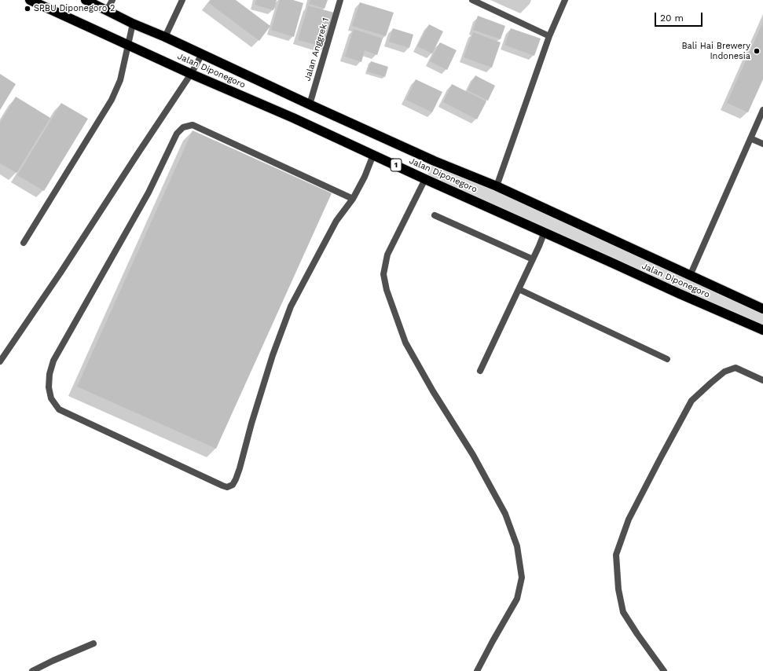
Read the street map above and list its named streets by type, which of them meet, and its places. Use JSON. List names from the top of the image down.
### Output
{
  "streets": {
    "highway": ["Jalan Diponegoro", "1"],
    "street": ["Jalan Anggrek 1"]
  },
  "crossings": [
    ["Jalan Anggrek 1", "Jalan Diponegoro"]
  ],
  "places": ["SPBU Diponegoro 2", "Bali Hai Brewery Indonesia"],
  "scale_bar": "20 m"
}
